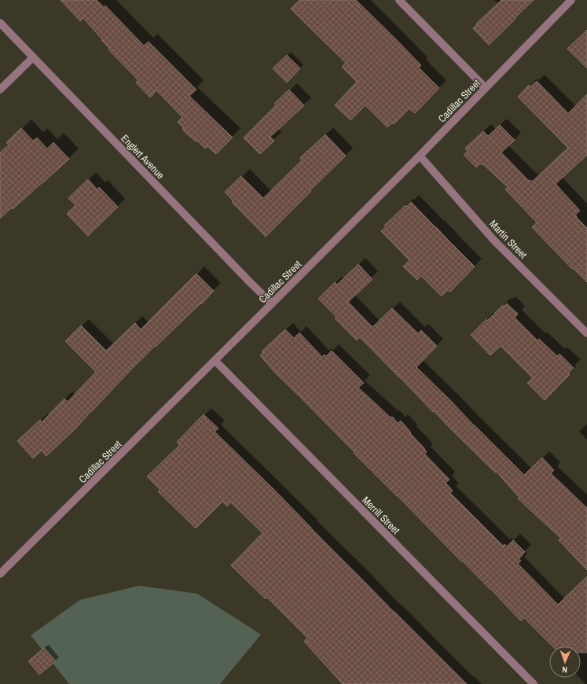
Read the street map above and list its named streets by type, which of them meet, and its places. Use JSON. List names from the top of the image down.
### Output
{
  "streets": {
    "street": [
      "Cadillac Street",
      "Englert Avenue",
      "Martin Street",
      "Merrill Street"
    ]
  },
  "crossings": [
    ["Cadillac Street", "Englert Avenue"],
    ["Cadillac Street", "Martin Street"],
    ["Cadillac Street", "Merrill Street"]
  ],
  "north": "bottom"
}
